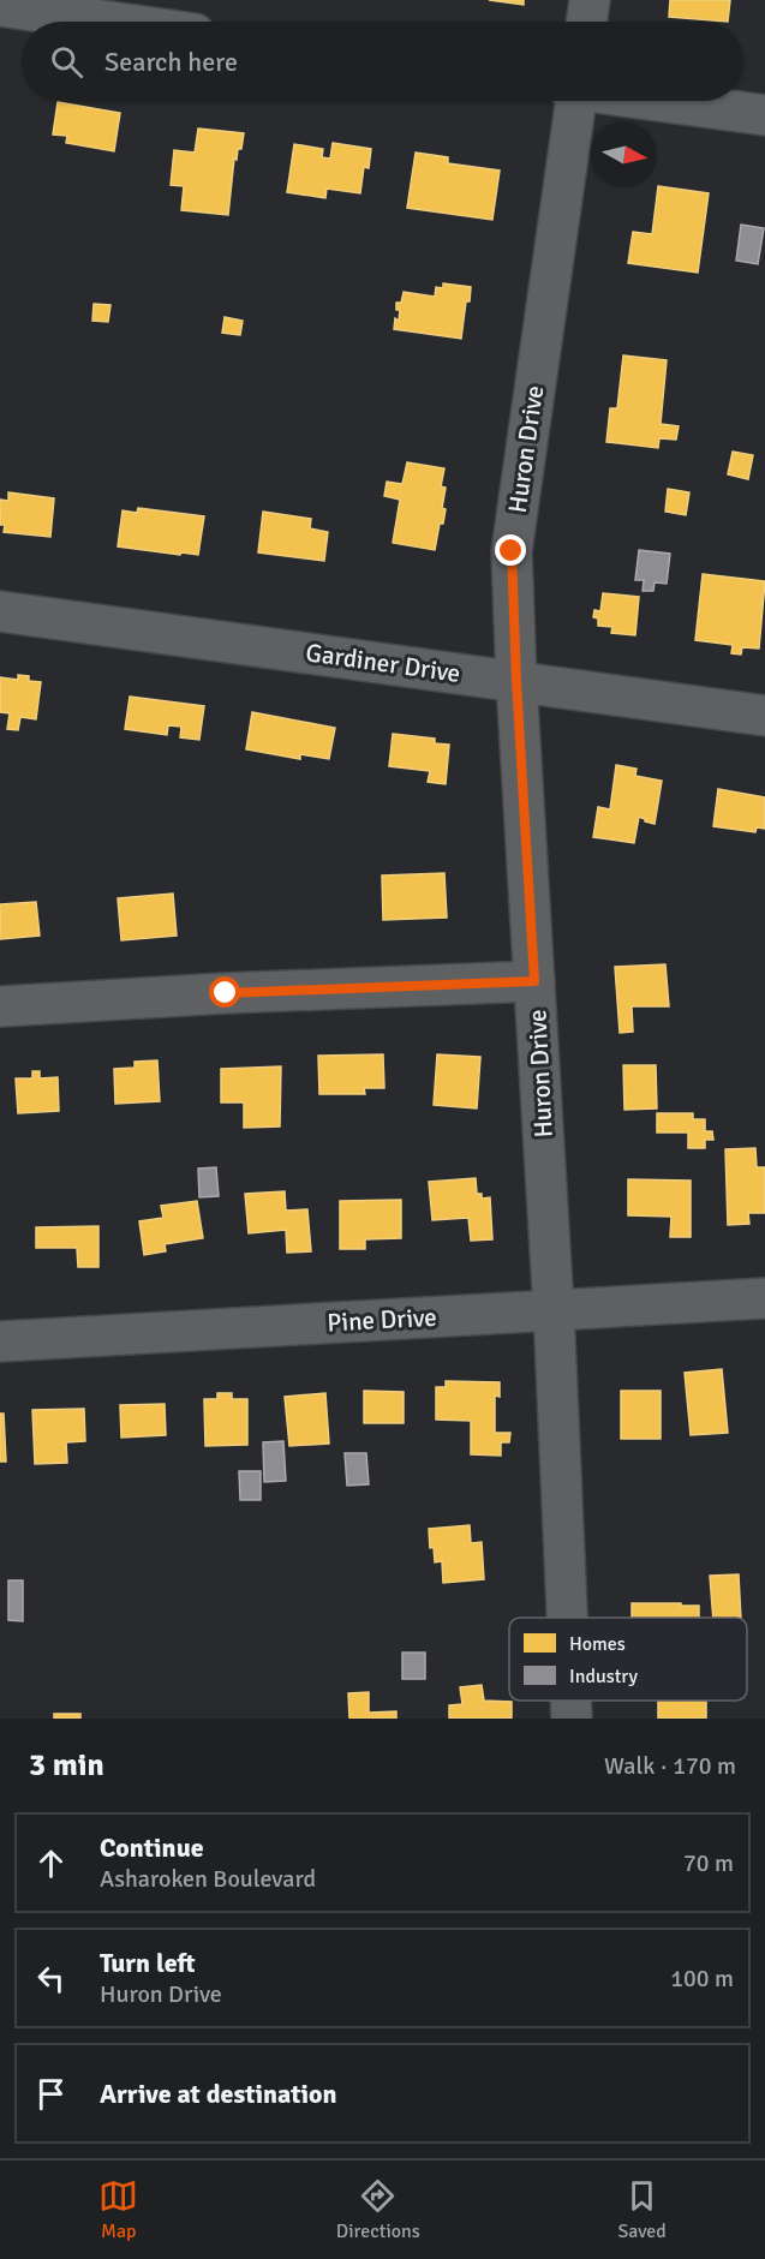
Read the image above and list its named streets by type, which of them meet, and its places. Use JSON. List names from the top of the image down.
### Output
{
  "streets": {
    "street": ["Huron Drive", "Gardiner Drive", "Pine Drive"]
  },
  "crossings": [
    ["Huron Drive", "Gardiner Drive"],
    ["Huron Drive", "Pine Drive"]
  ],
  "legend": ["Homes", "Industry"],
  "north": "right",
  "page": {
    "search": "Search here",
    "heading": ["3 min", "Walk · 170 m"],
    "list": [
      ["Continue", "Asharoken Boulevard", "70 m"],
      ["Turn left", "Huron Drive", "100 m"],
      "Arrive at destination"
    ],
    "nav": ["Map", "Directions", "Saved"]
  }
}
